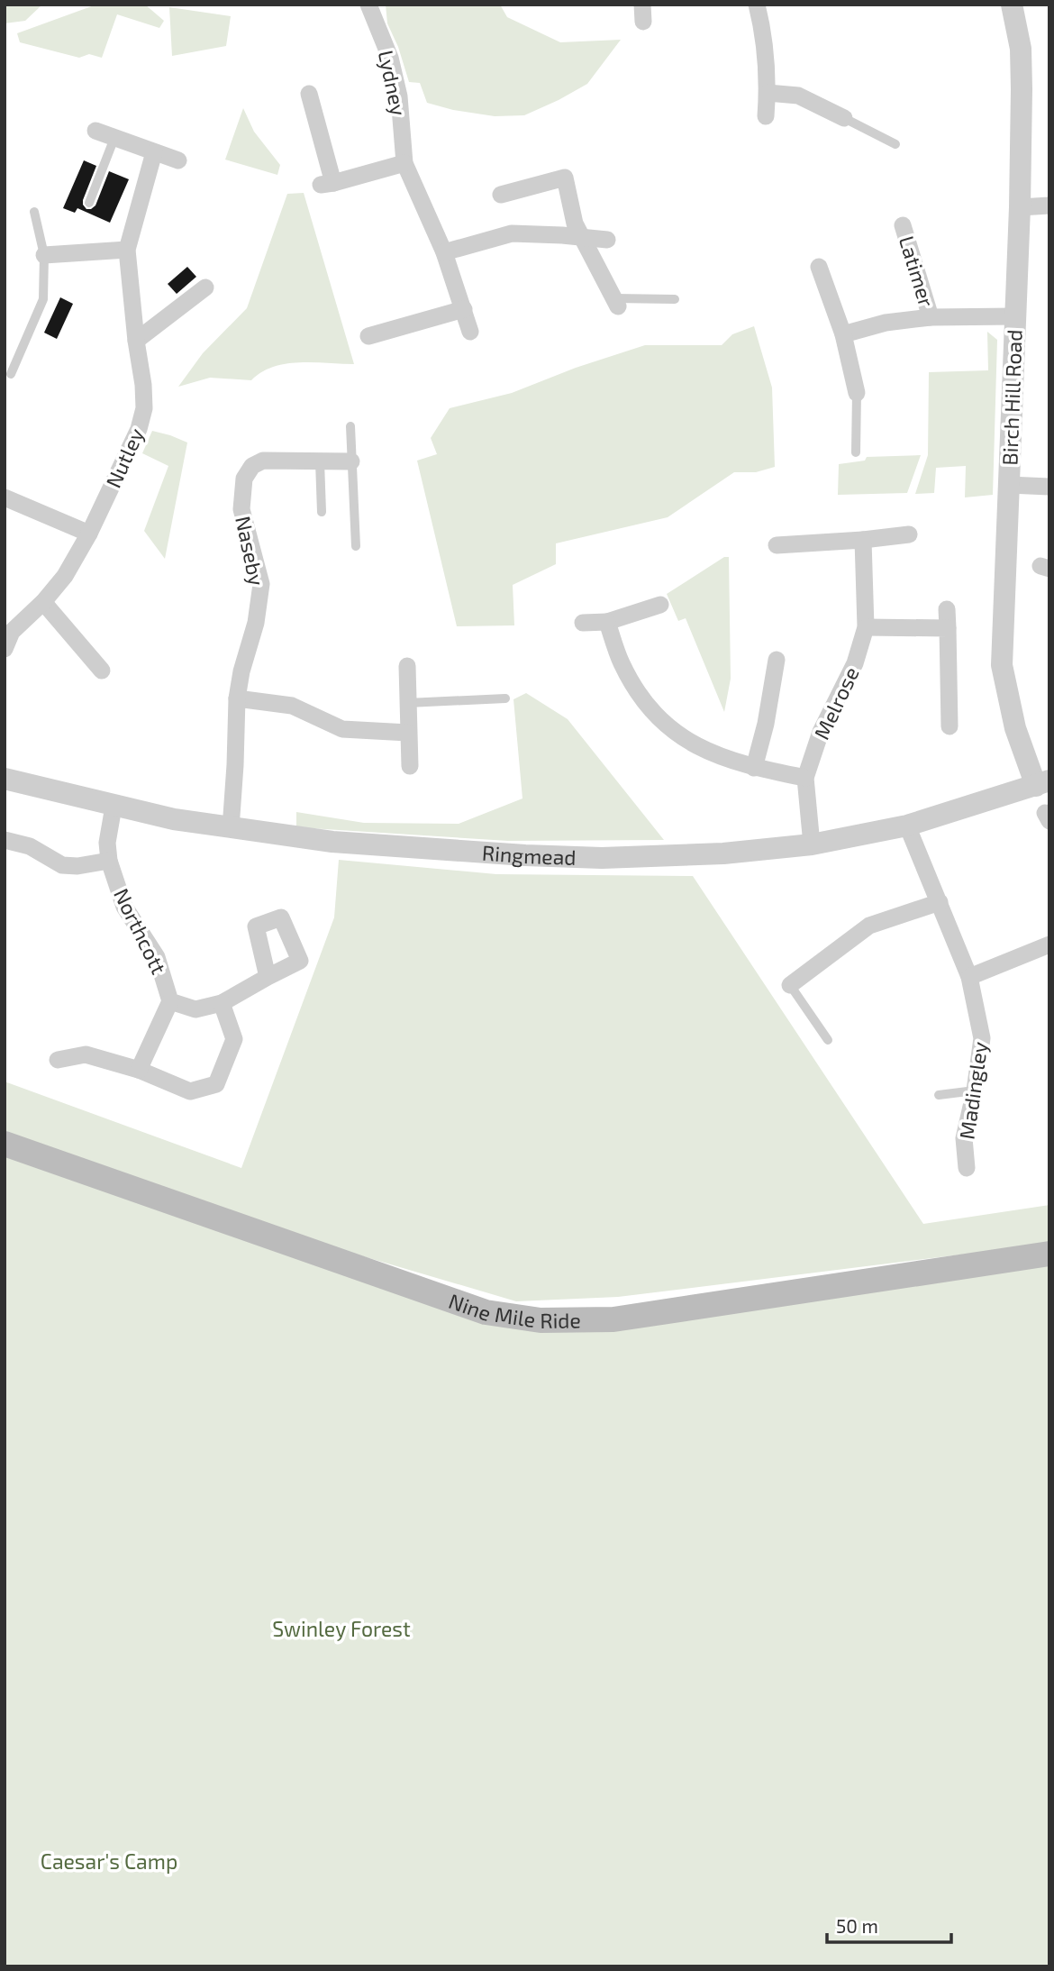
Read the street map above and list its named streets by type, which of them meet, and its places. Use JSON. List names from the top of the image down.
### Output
{
  "streets": {
    "main road": ["Nine Mile Ride"],
    "street": [
      "Lydney",
      "Latimer",
      "Birch Hill Road",
      "Nutley",
      "Naseby",
      "Melrose",
      "Ringmead",
      "Northcott",
      "Madingley"
    ]
  },
  "crossings": [
    ["Latimer", "Birch Hill Road"],
    ["Birch Hill Road", "Ringmead"],
    ["Naseby", "Ringmead"],
    ["Melrose", "Ringmead"],
    ["Ringmead", "Northcott"],
    ["Ringmead", "Madingley"]
  ],
  "parks": ["Swinley Forest", "Caesar's Camp"],
  "scale_bar": "50 m"
}
